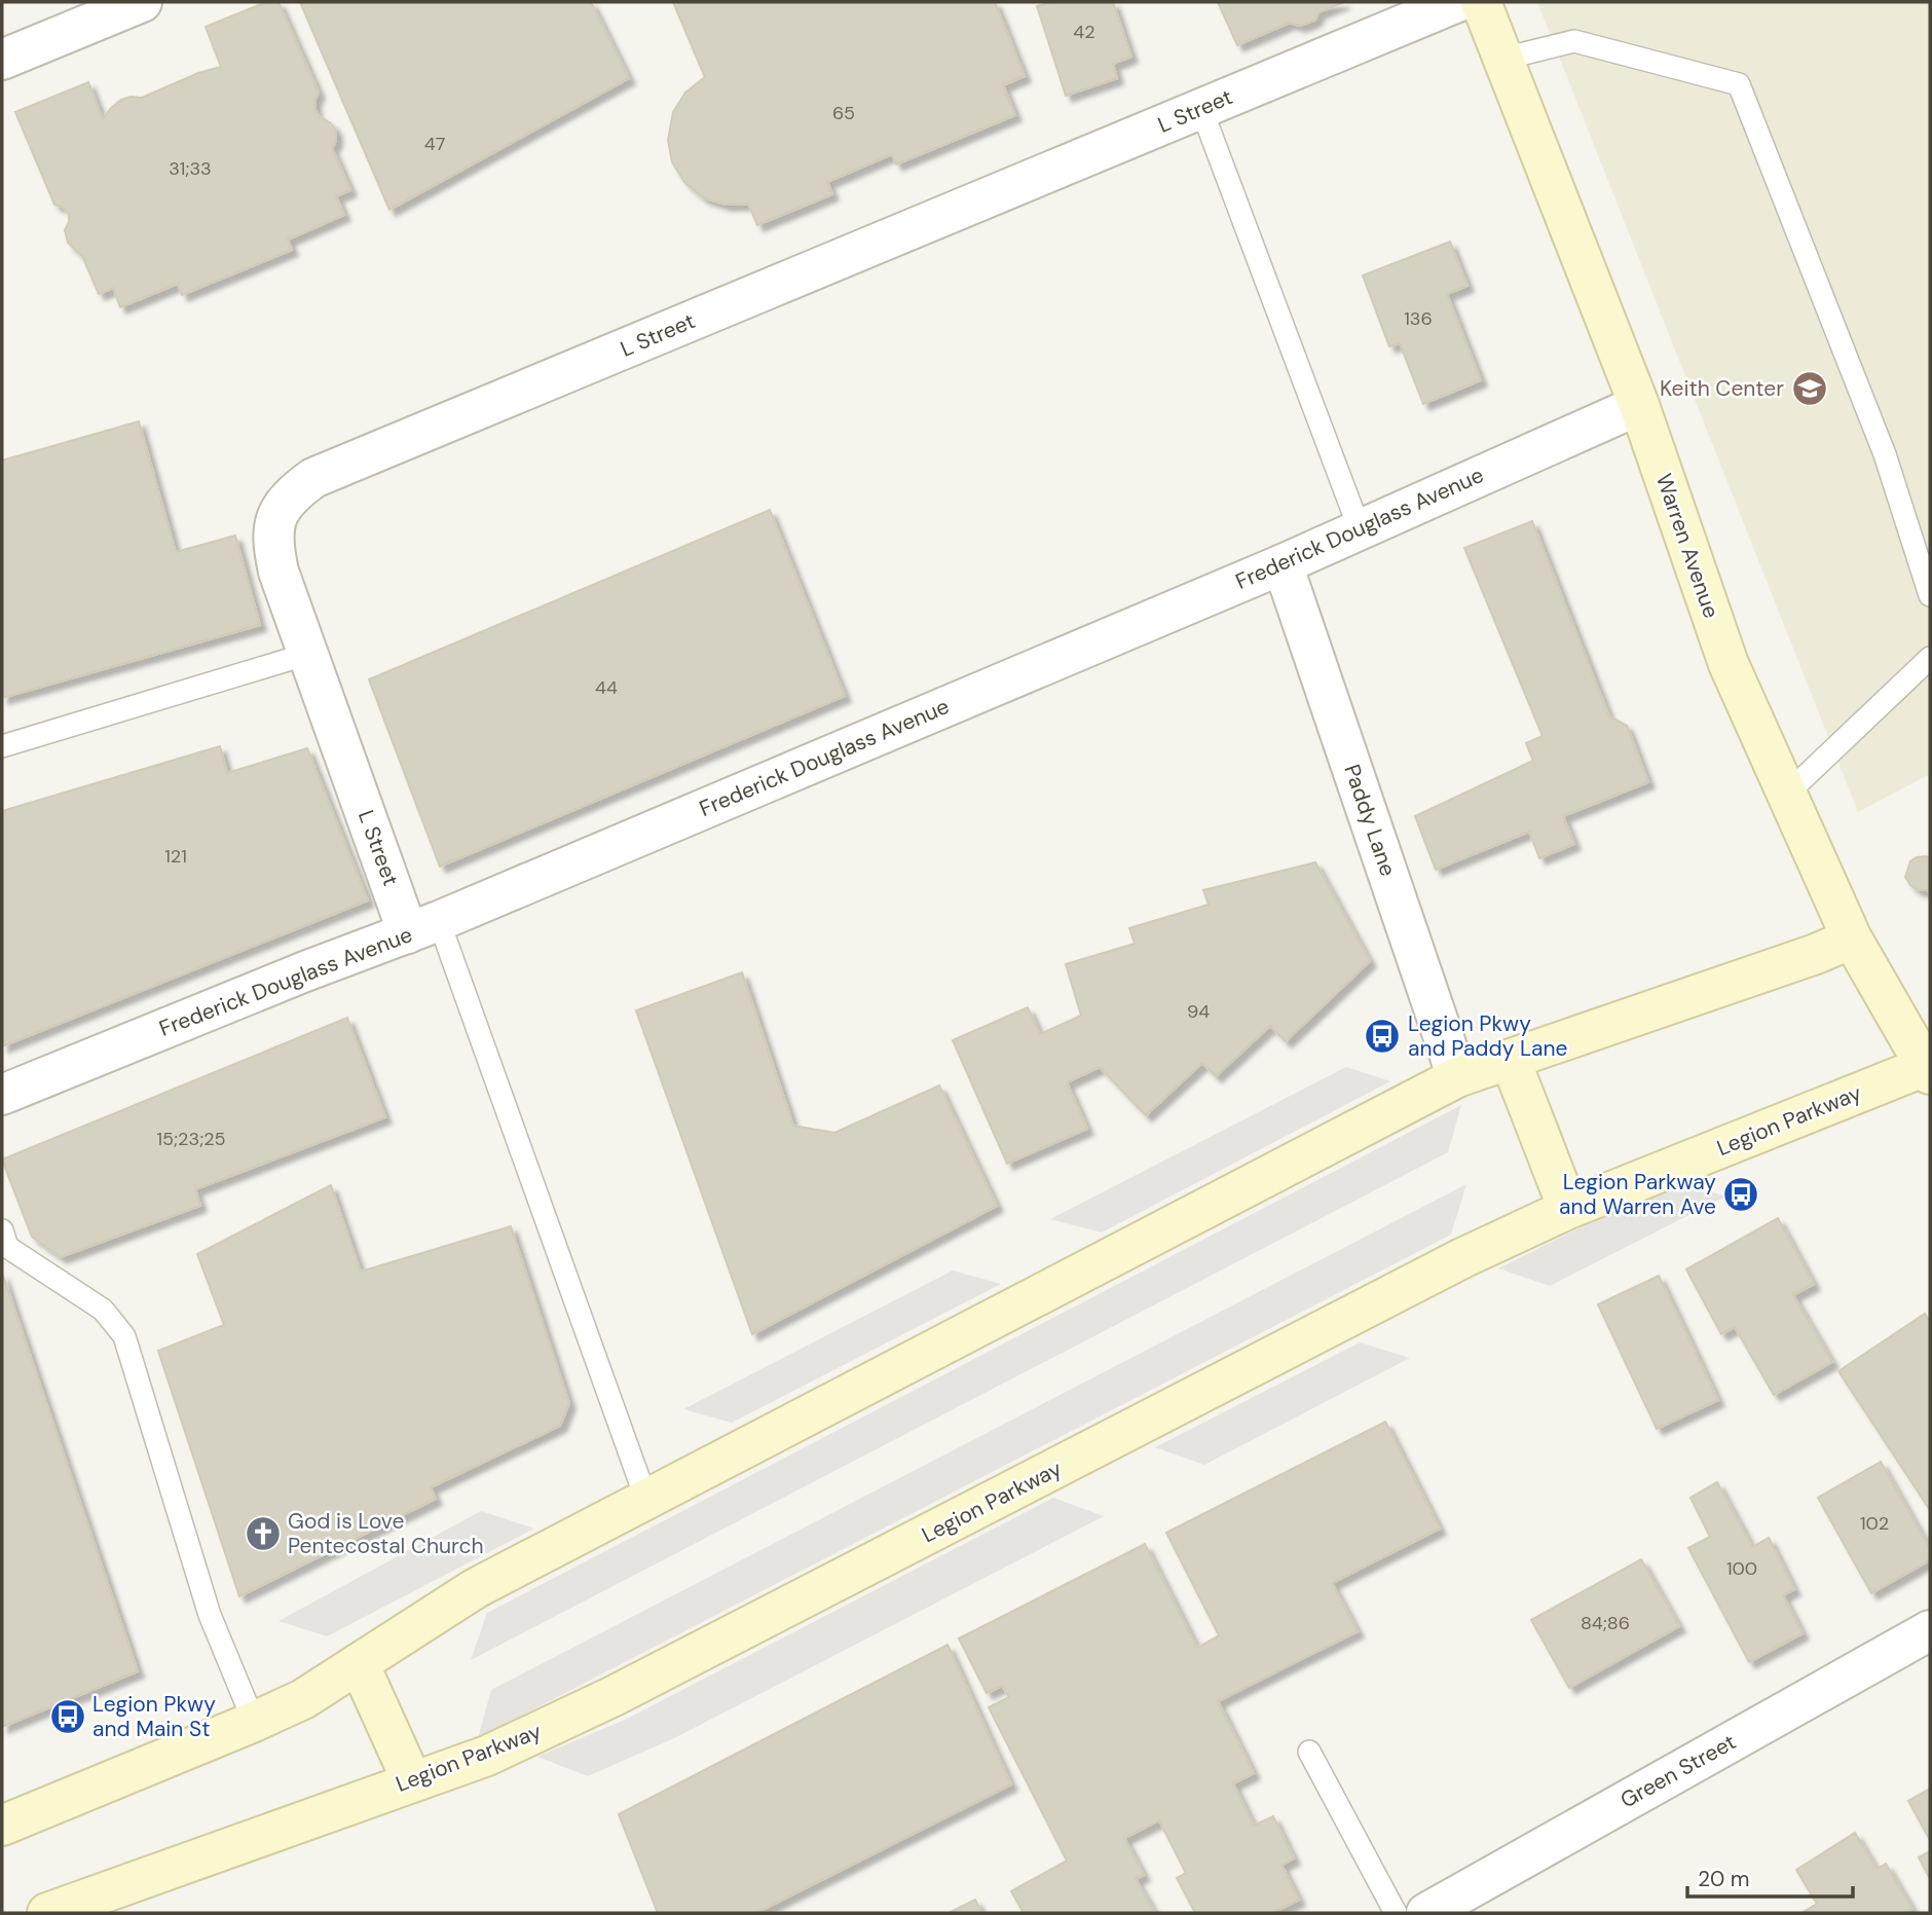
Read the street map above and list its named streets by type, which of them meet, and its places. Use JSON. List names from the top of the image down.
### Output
{
  "streets": {
    "main road": ["Warren Avenue", "Legion Parkway"],
    "street": [
      "L Street",
      "Frederick Douglass Avenue",
      "Paddy Lane",
      "Green Street"
    ]
  },
  "crossings": [
    ["L Street", "Frederick Douglass Avenue"],
    ["Frederick Douglass Avenue", "Warren Avenue"],
    ["Frederick Douglass Avenue", "Paddy Lane"],
    ["Warren Avenue", "Legion Parkway"]
  ],
  "places": {
    "school or university": ["Keith Center"],
    "bus stop": ["Legion Pkwy and Paddy Lane", "Legion Parkway and Warren Ave", "Legion Pkwy and Main St"],
    "church": ["God is Love Pentecostal Church"]
  },
  "house_numbers": [
    "42",
    "65",
    "47",
    "31;33",
    "136",
    "44",
    "121",
    "94",
    "15;23;25",
    "102",
    "100",
    "84;86"
  ],
  "scale_bar": "20 m"
}
